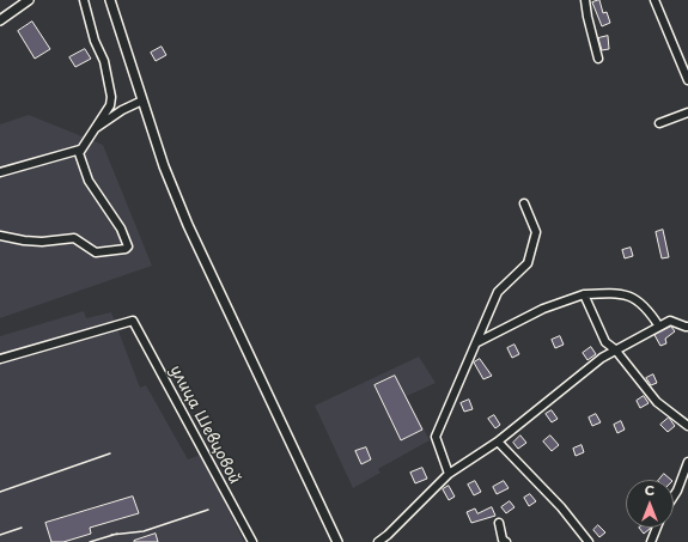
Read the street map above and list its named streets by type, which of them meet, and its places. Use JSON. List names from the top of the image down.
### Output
{
  "streets": {
    "street": ["улица Шевцовой"]
  },
  "north": "top"
}
